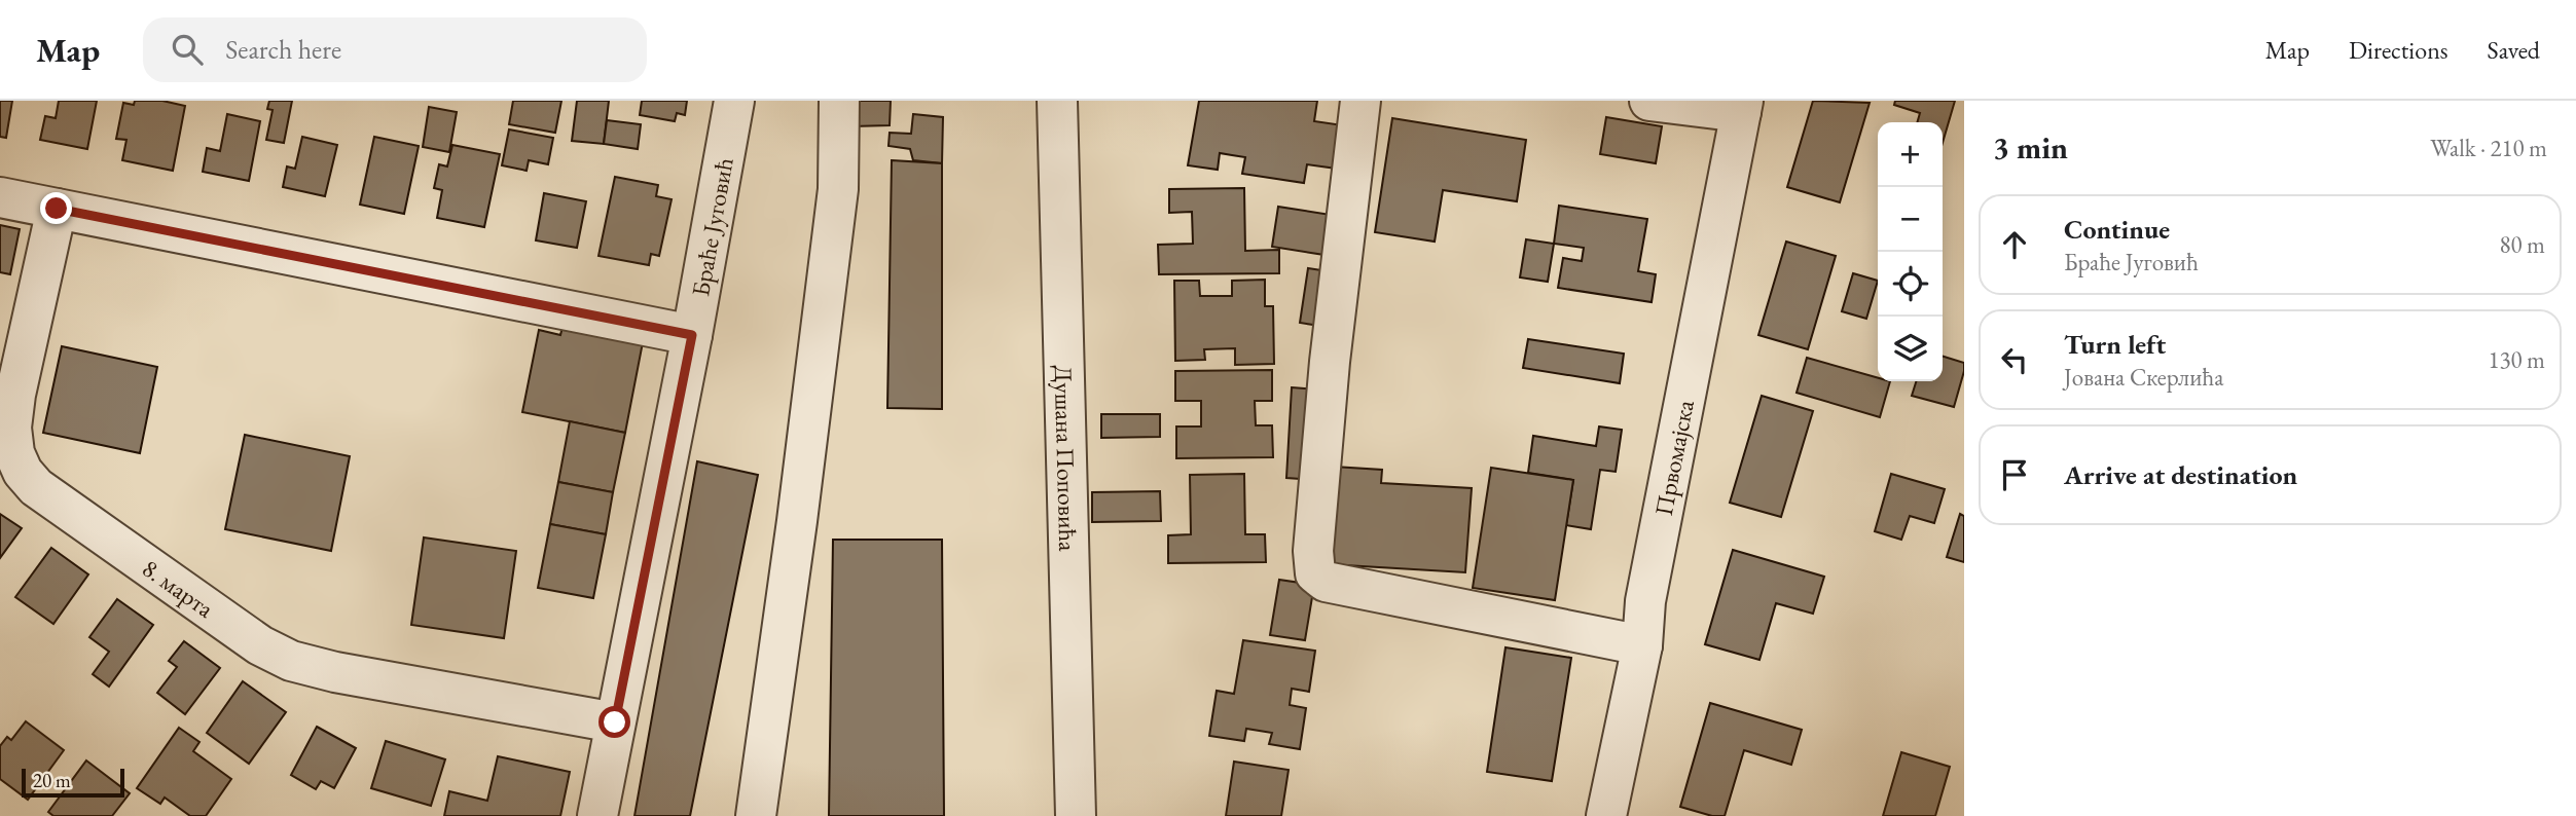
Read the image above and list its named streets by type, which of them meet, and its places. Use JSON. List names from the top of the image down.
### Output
{
  "streets": {
    "street": [
      "Браће Југовић",
      "Душана Поповића",
      "Првомајска",
      "8. марта"
    ]
  },
  "crossings": [
    ["Браће Југовић", "8. марта"]
  ],
  "scale_bar": "20 m",
  "page": {
    "header": "Map",
    "search": "Search here",
    "nav": ["Map", "Directions", "Saved"],
    "heading": ["3 min", "Walk · 210 m"],
    "map_buttons": ["+", "−"],
    "list": [
      ["Continue", "Браће Југовић", "80 m"],
      ["Turn left", "Јована Скерлића", "130 m"],
      "Arrive at destination"
    ],
    "scale": "20 m"
  }
}
